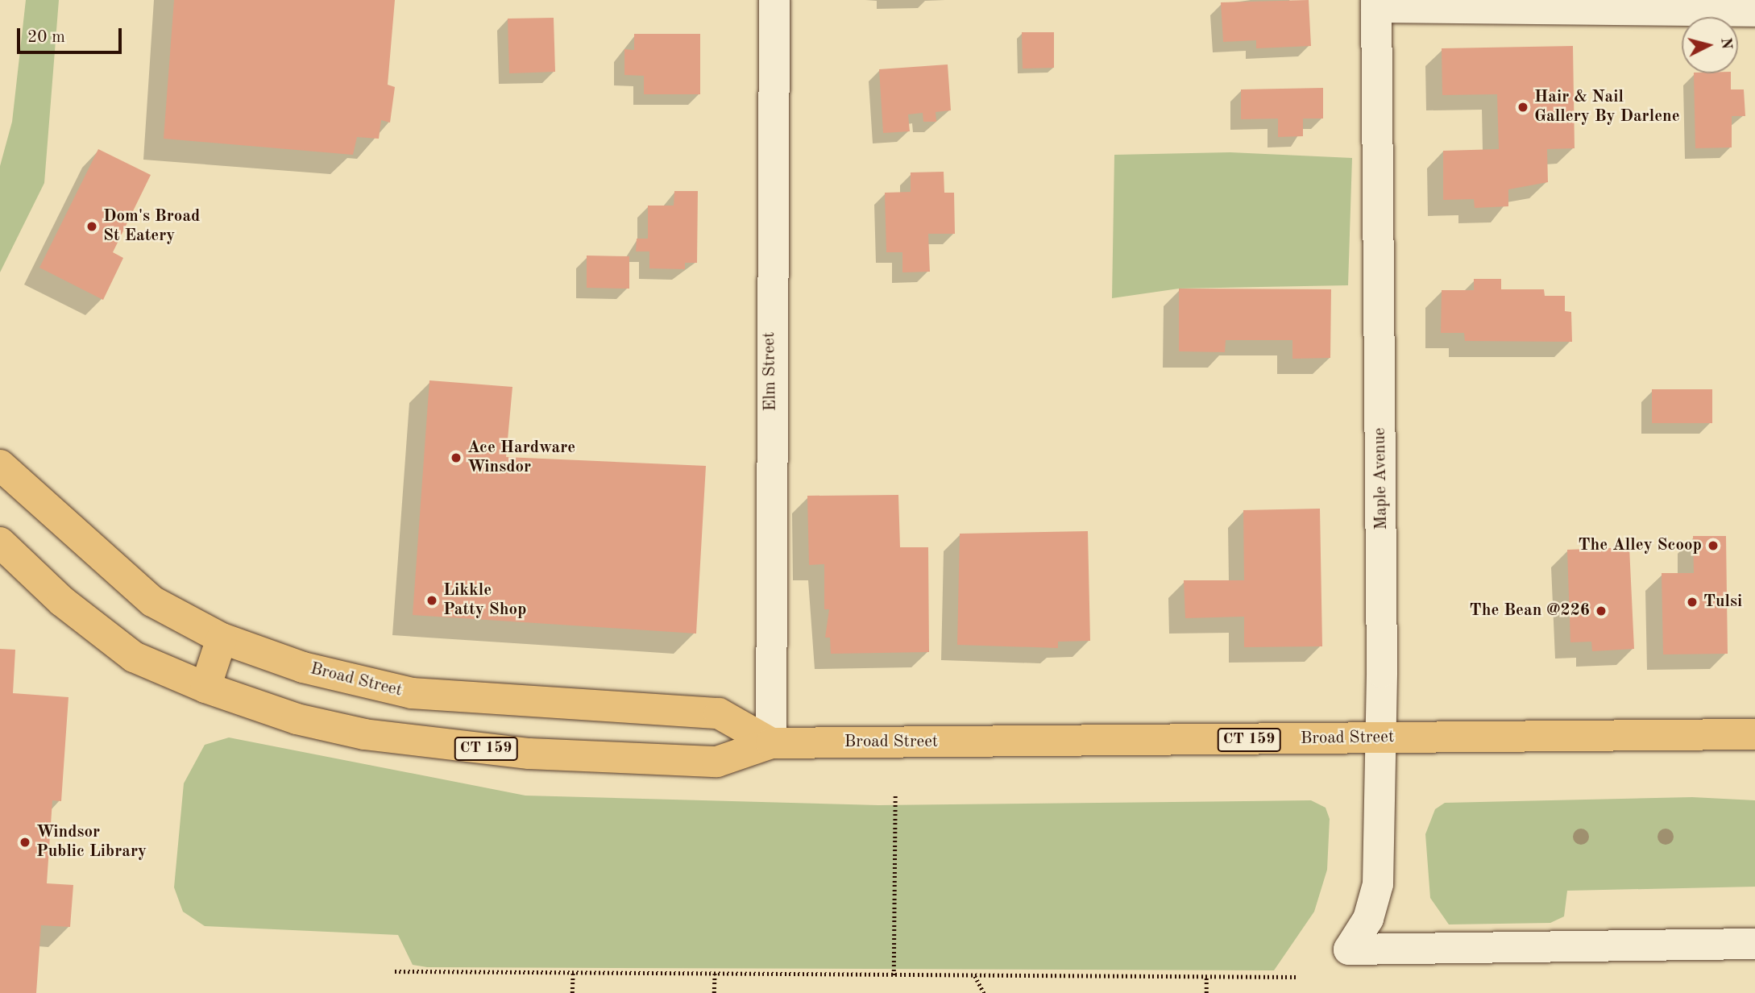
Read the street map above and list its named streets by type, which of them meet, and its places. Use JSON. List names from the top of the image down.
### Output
{
  "streets": {
    "main road": ["Broad Street", "CT 159"],
    "street": ["Elm Street", "Maple Avenue"]
  },
  "crossings": [
    ["Elm Street", "Broad Street"],
    ["Maple Avenue", "Broad Street"]
  ],
  "places": [
    "Hair & Nail Gallery By Darlene",
    "Dom's Broad St Eatery",
    "Ace Hardware Winsdor",
    "The Alley Scoop",
    "Likkle Patty Shop",
    "Tulsi",
    "The Bean @226",
    "Windsor Public Library"
  ],
  "scale_bar": "20 m",
  "north": "right"
}
